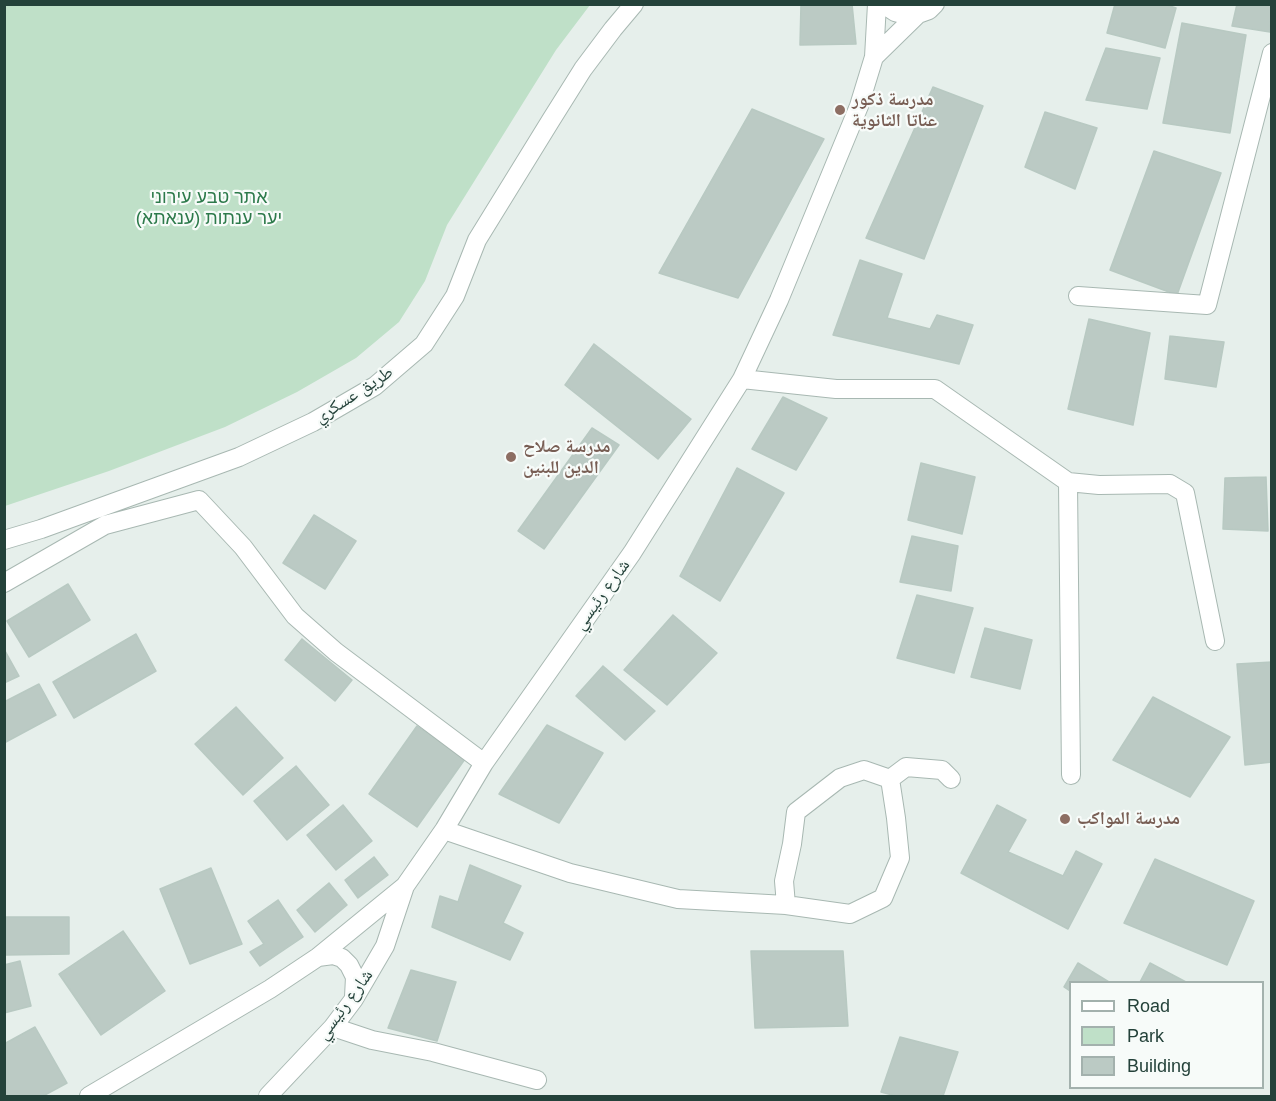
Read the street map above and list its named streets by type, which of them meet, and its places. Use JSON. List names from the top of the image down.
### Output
{
  "streets": {
    "street": ["طريق عسكري", "شارع رئيسي"]
  },
  "parks": ["אתר טבע עירוני יער ענתות (ענאתא)"],
  "places": ["مدرسة ذكور عناتا الثانوية", "مدرسة صلاح الدين للبنين", "مدرسة المواكب"],
  "legend": ["Road", "Park", "Building"]
}
